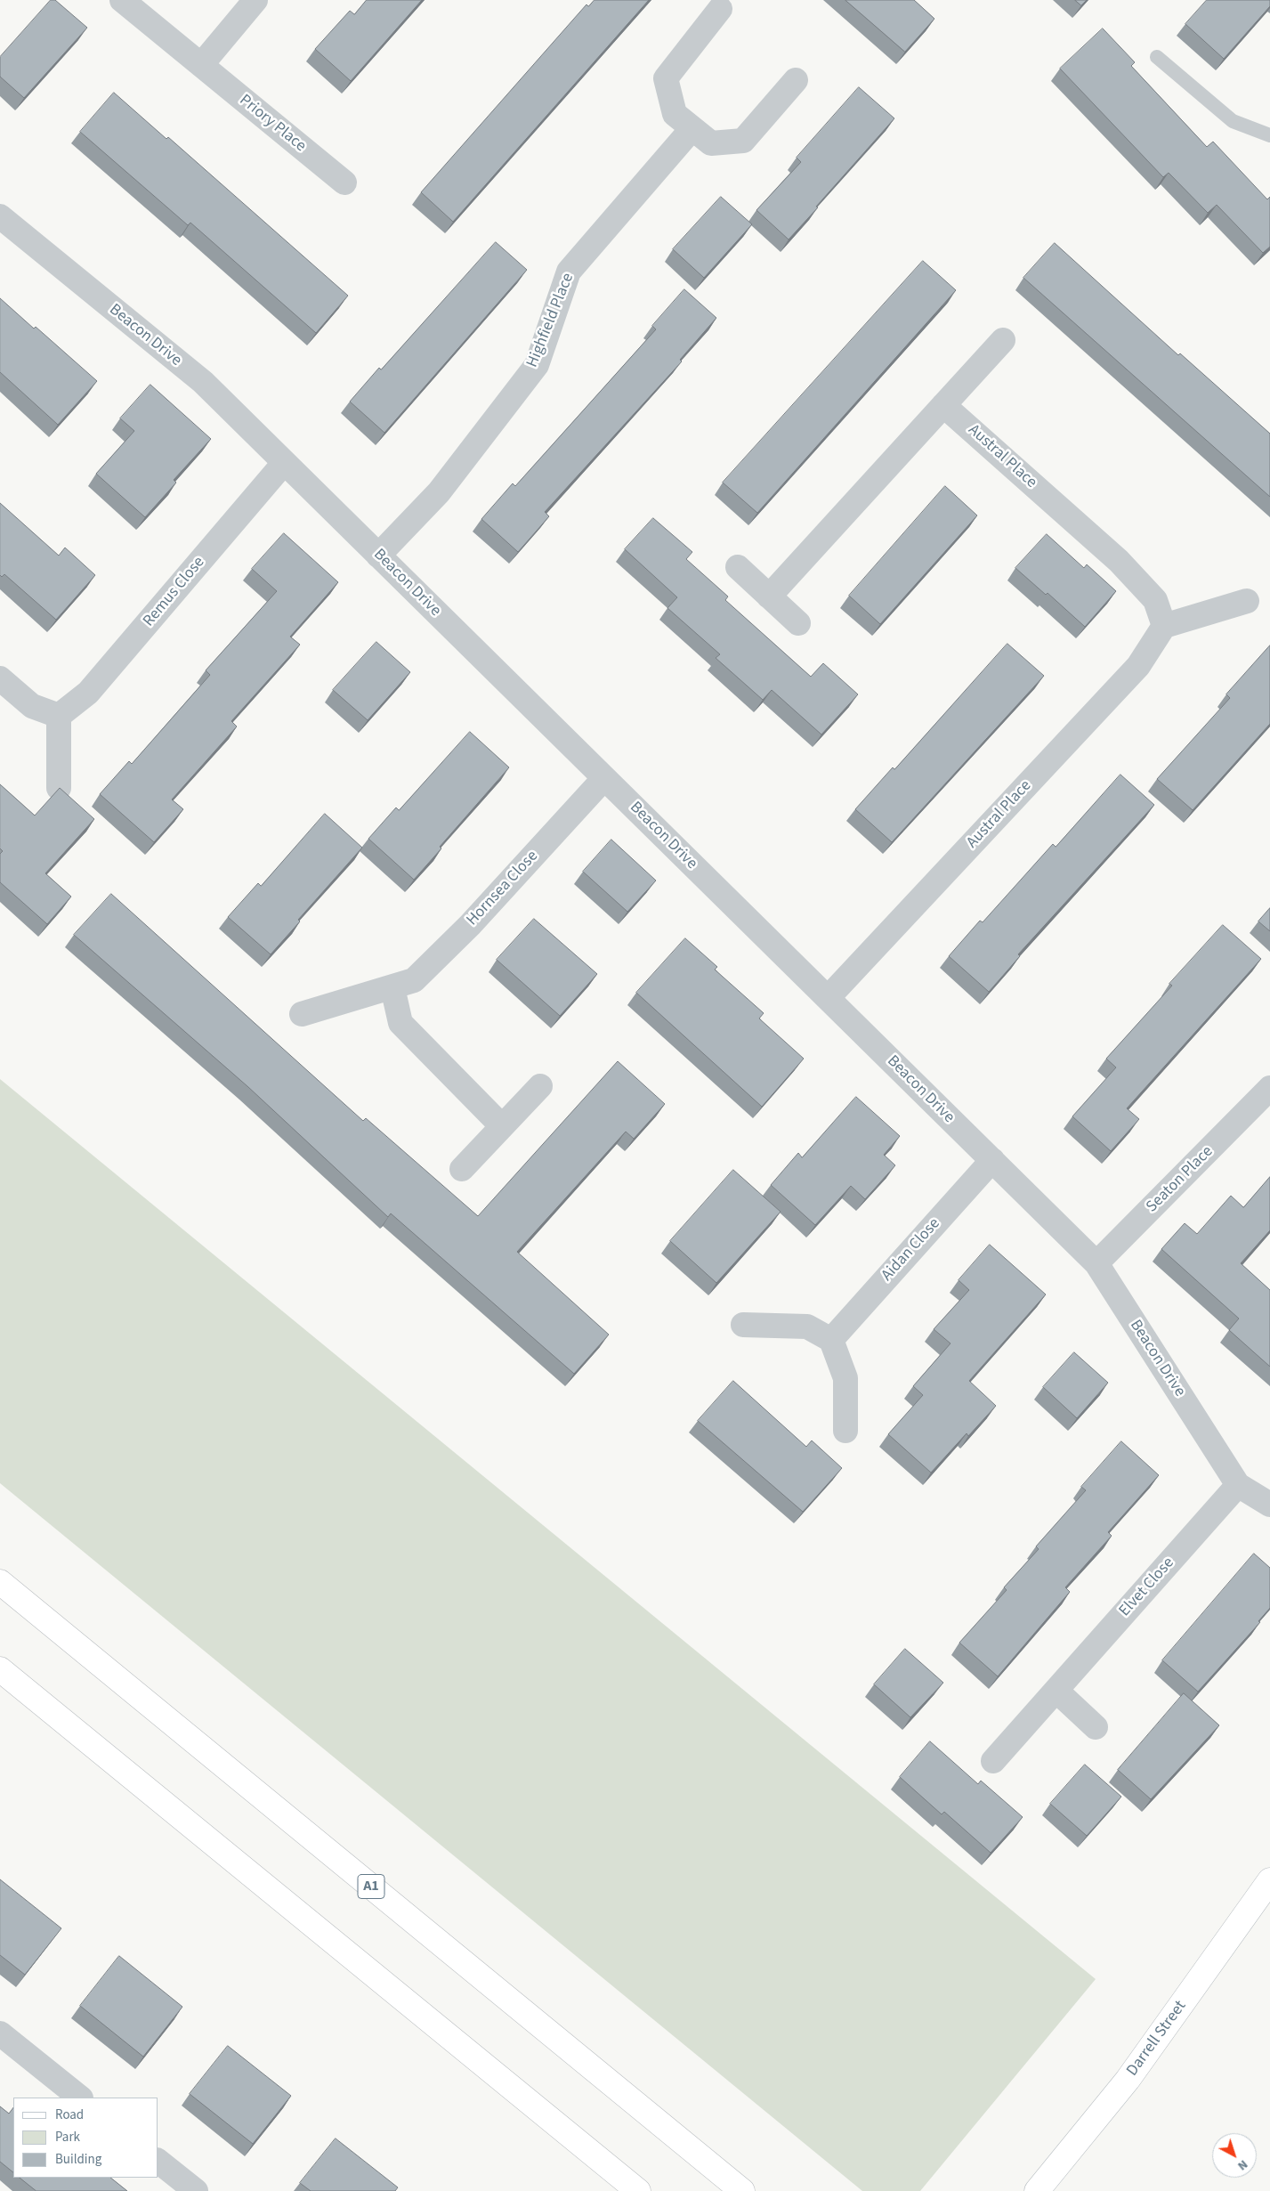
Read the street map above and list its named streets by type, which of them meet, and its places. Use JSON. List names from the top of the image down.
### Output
{
  "streets": {
    "main road": ["A1", "Darrell Street"],
    "street": [
      "Priory Place",
      "Highfield Place",
      "Beacon Drive",
      "Austral Place",
      "Remus Close",
      "Hornsea Close",
      "Seaton Place",
      "Aidan Close",
      "Elvet Close"
    ]
  },
  "crossings": [
    ["Highfield Place", "Beacon Drive"],
    ["Beacon Drive", "Austral Place"],
    ["Beacon Drive", "Remus Close"],
    ["Beacon Drive", "Hornsea Close"],
    ["Beacon Drive", "Seaton Place"],
    ["Beacon Drive", "Aidan Close"],
    ["Beacon Drive", "Elvet Close"]
  ],
  "legend": ["Road", "Park", "Building"],
  "north": "bottom right"
}
